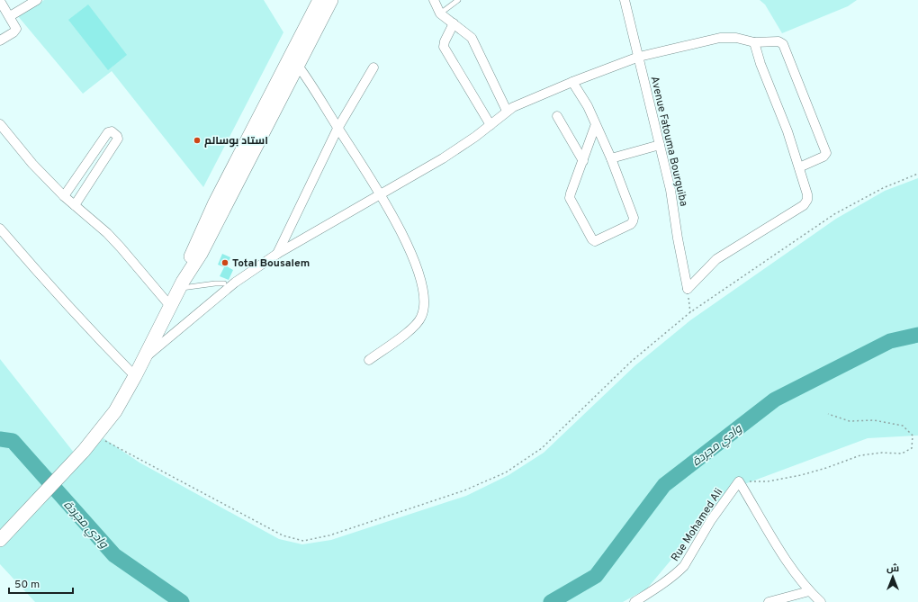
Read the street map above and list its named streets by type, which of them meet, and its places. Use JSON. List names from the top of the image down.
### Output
{
  "streets": {
    "street": ["Avenue Fatouma Bourguiba", "Rue Mohamed Ali"]
  },
  "water": ["وادي مجردة"],
  "places": ["استاد بوسالم", "Total Bousalem"],
  "scale_bar": "50 m",
  "north": "top"
}
